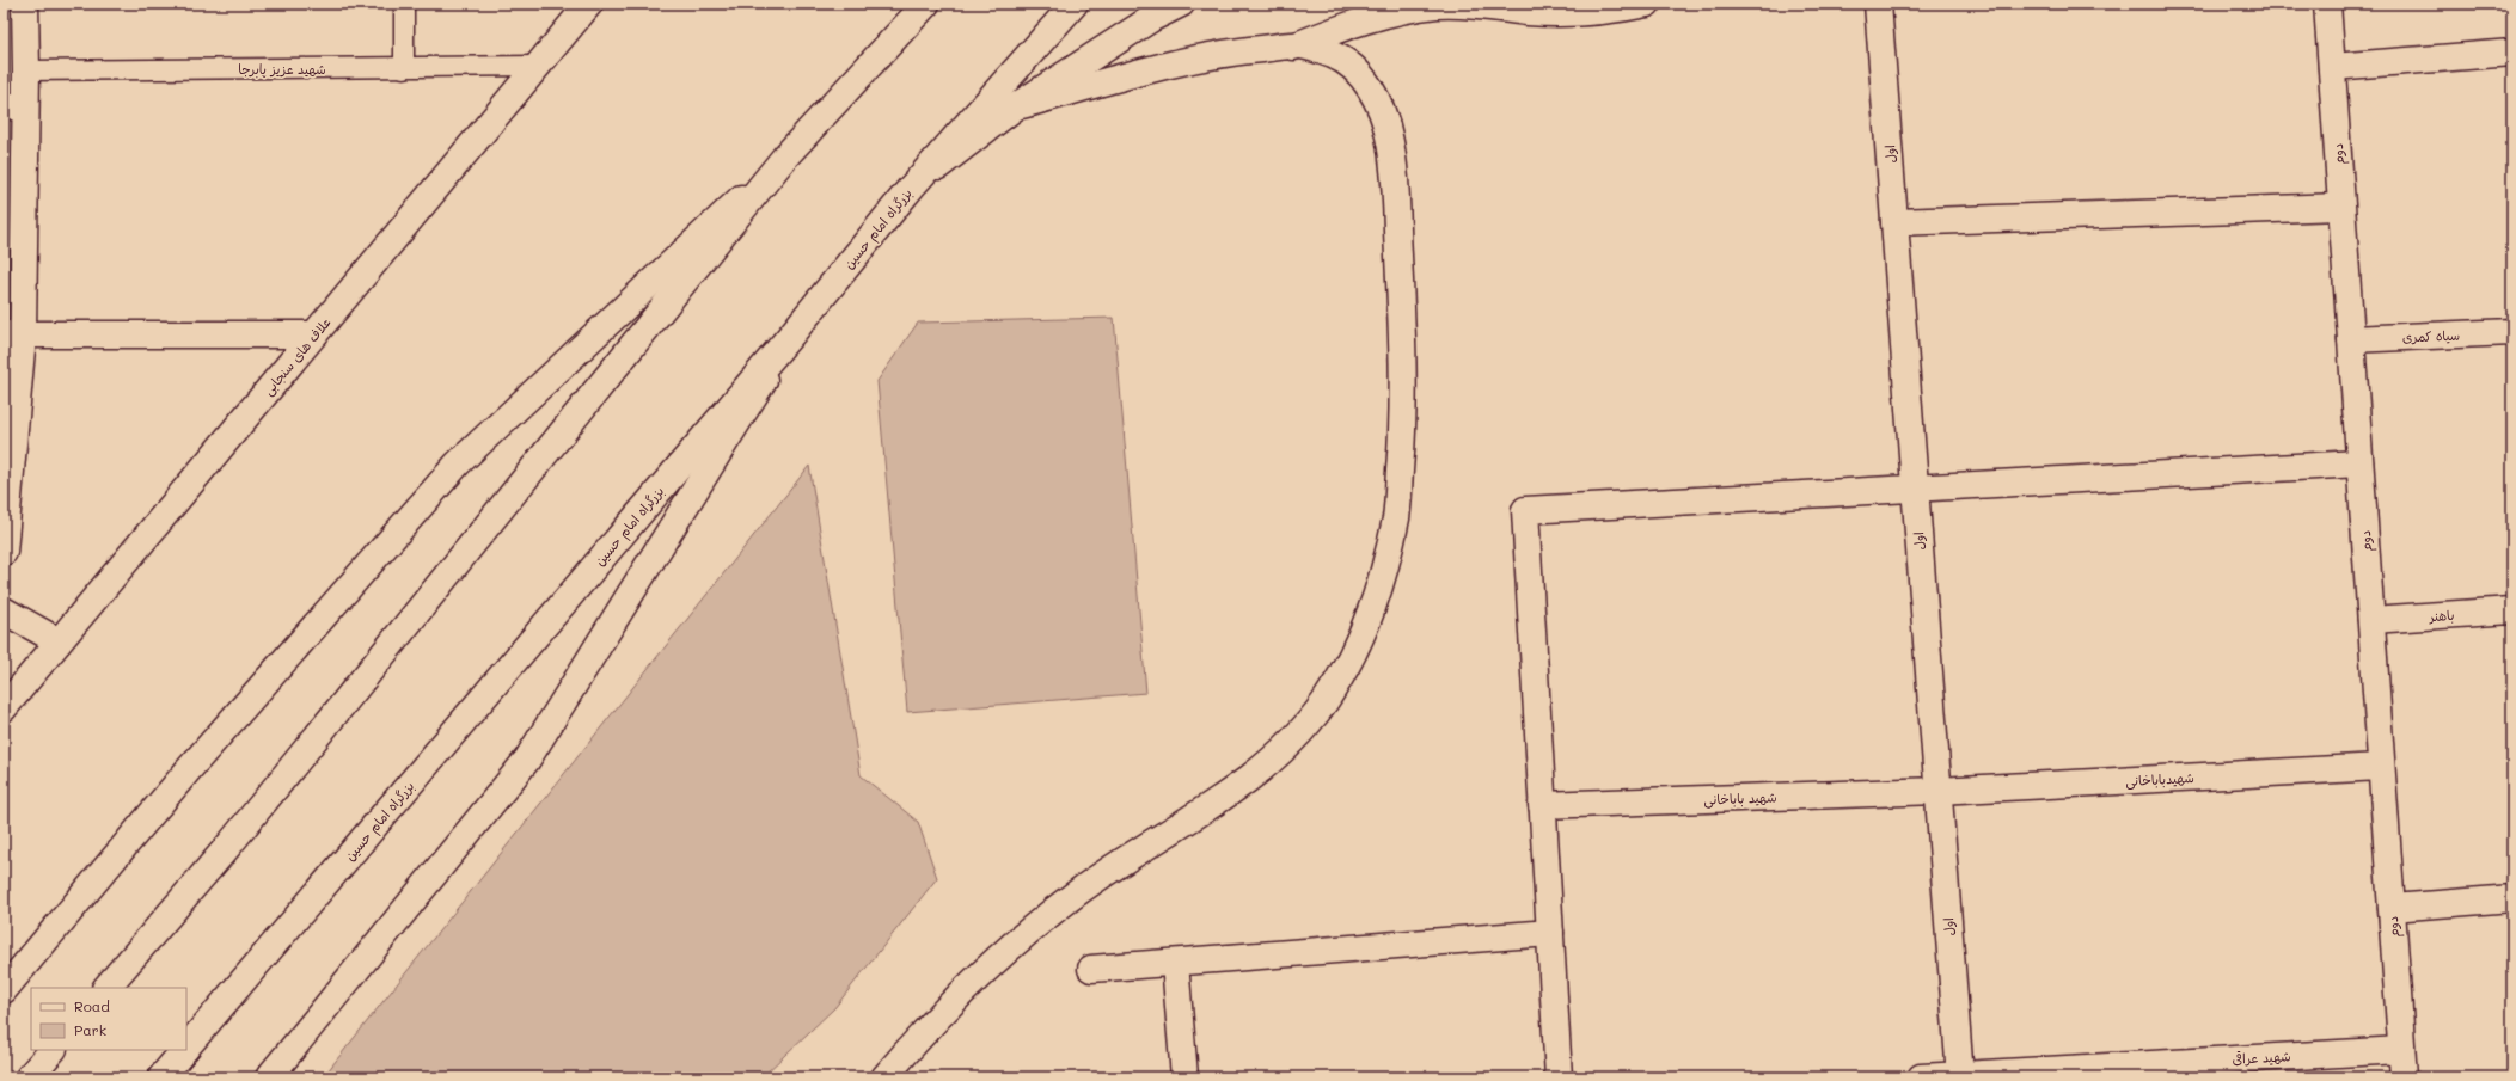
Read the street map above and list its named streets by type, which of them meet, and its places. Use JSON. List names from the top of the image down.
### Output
{
  "streets": {
    "main road": [
      "اول",
      "دوم",
      "بزرگراه امام حسین",
      "سیاه کمری",
      "علاف های سنجابی",
      "باهنر",
      "شهیدباباخانی",
      "شهید باباخانی",
      "شهید عراقی"
    ],
    "lane": ["شهید عزیز پابرجا"]
  },
  "crossings": [
    ["شهید عزیز پابرجا", "علاف های سنجابی"],
    ["اول", "شهیدباباخانی"],
    ["اول", "شهید باباخانی"],
    ["اول", "شهید عراقی"],
    ["دوم", "سیاه کمری"],
    ["دوم", "باهنر"],
    ["دوم", "شهیدباباخانی"],
    ["دوم", "شهید عراقی"],
    ["شهیدباباخانی", "شهید باباخانی"]
  ],
  "legend": ["Road", "Park"]
}
